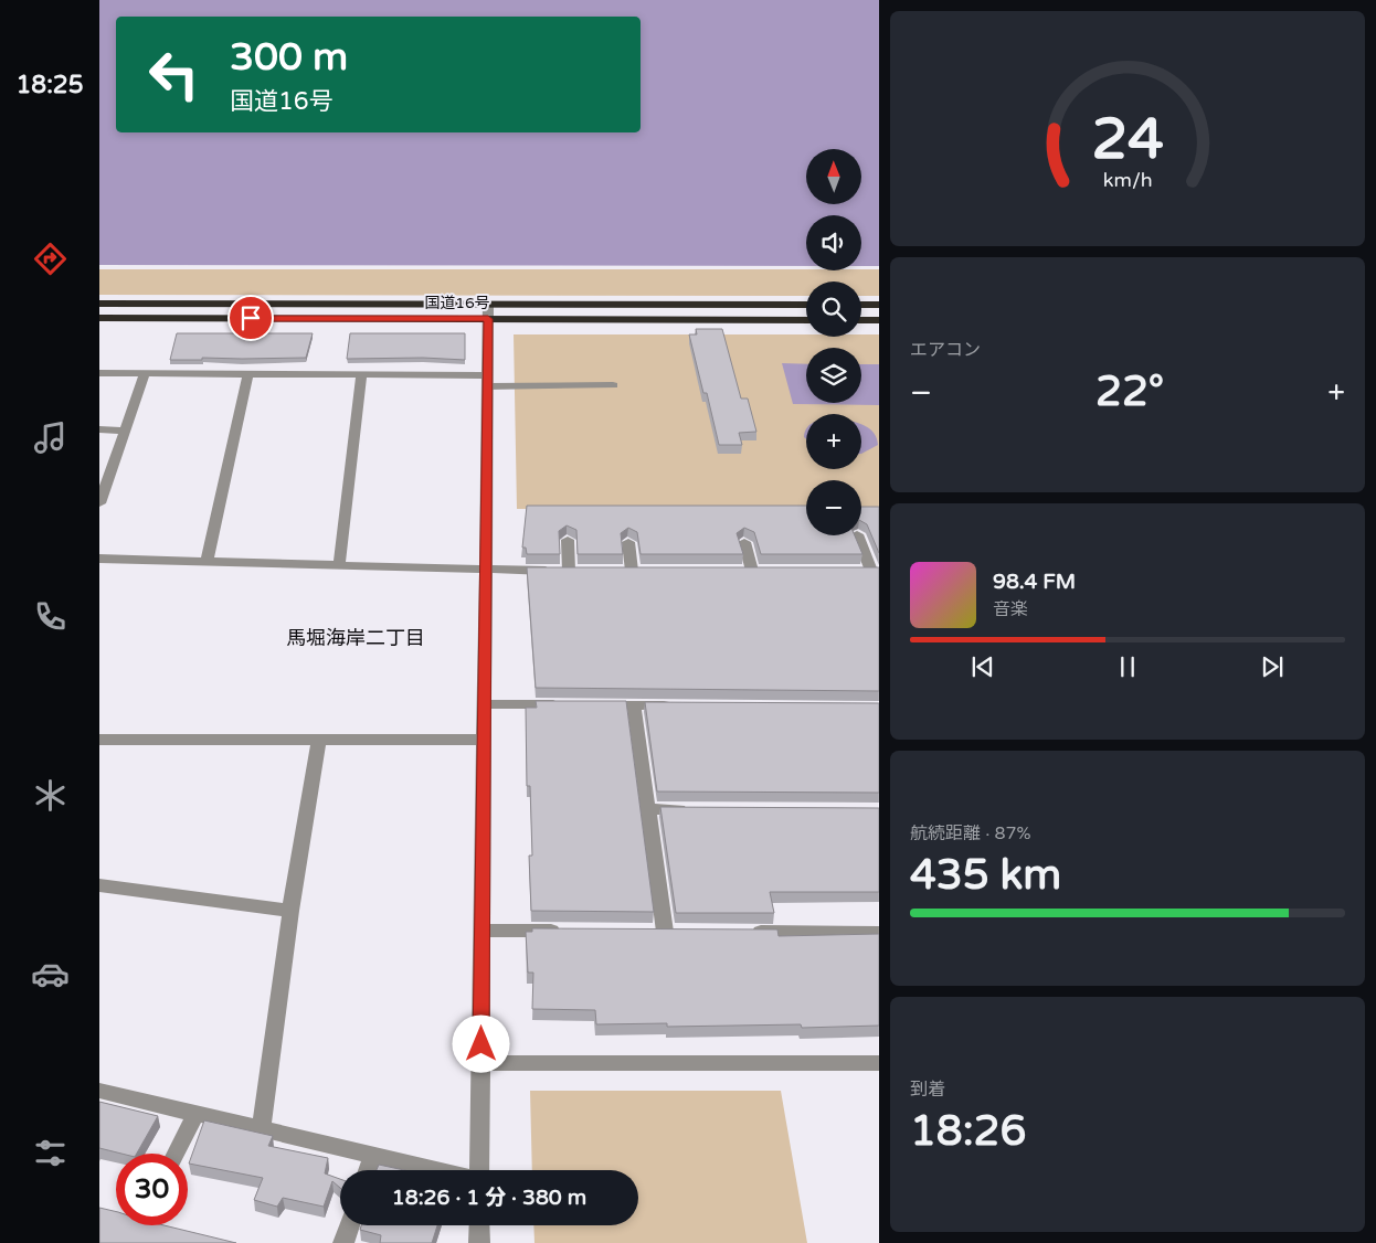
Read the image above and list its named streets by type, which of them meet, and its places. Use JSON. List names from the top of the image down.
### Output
{
  "streets": {
    "highway": ["国道16号"]
  },
  "districts": ["馬堀海岸二丁目"],
  "north": "top",
  "page": {
    "tabs": "18:25",
    "turn": ["300 m", "国道16号"],
    "map_buttons": ["+", "−"],
    "tile": [
      "エアコン",
      ["航続距離 · 87%", "435 km"],
      ["到着", "18:26"]
    ],
    "heat": ["−", "22°", "+"],
    "song": ["98.4 FM", "音楽"],
    "limit": "30",
    "trip": "18:26 · 1 分 · 380 m",
    "gauge": ["24", "km/h"]
  }
}
